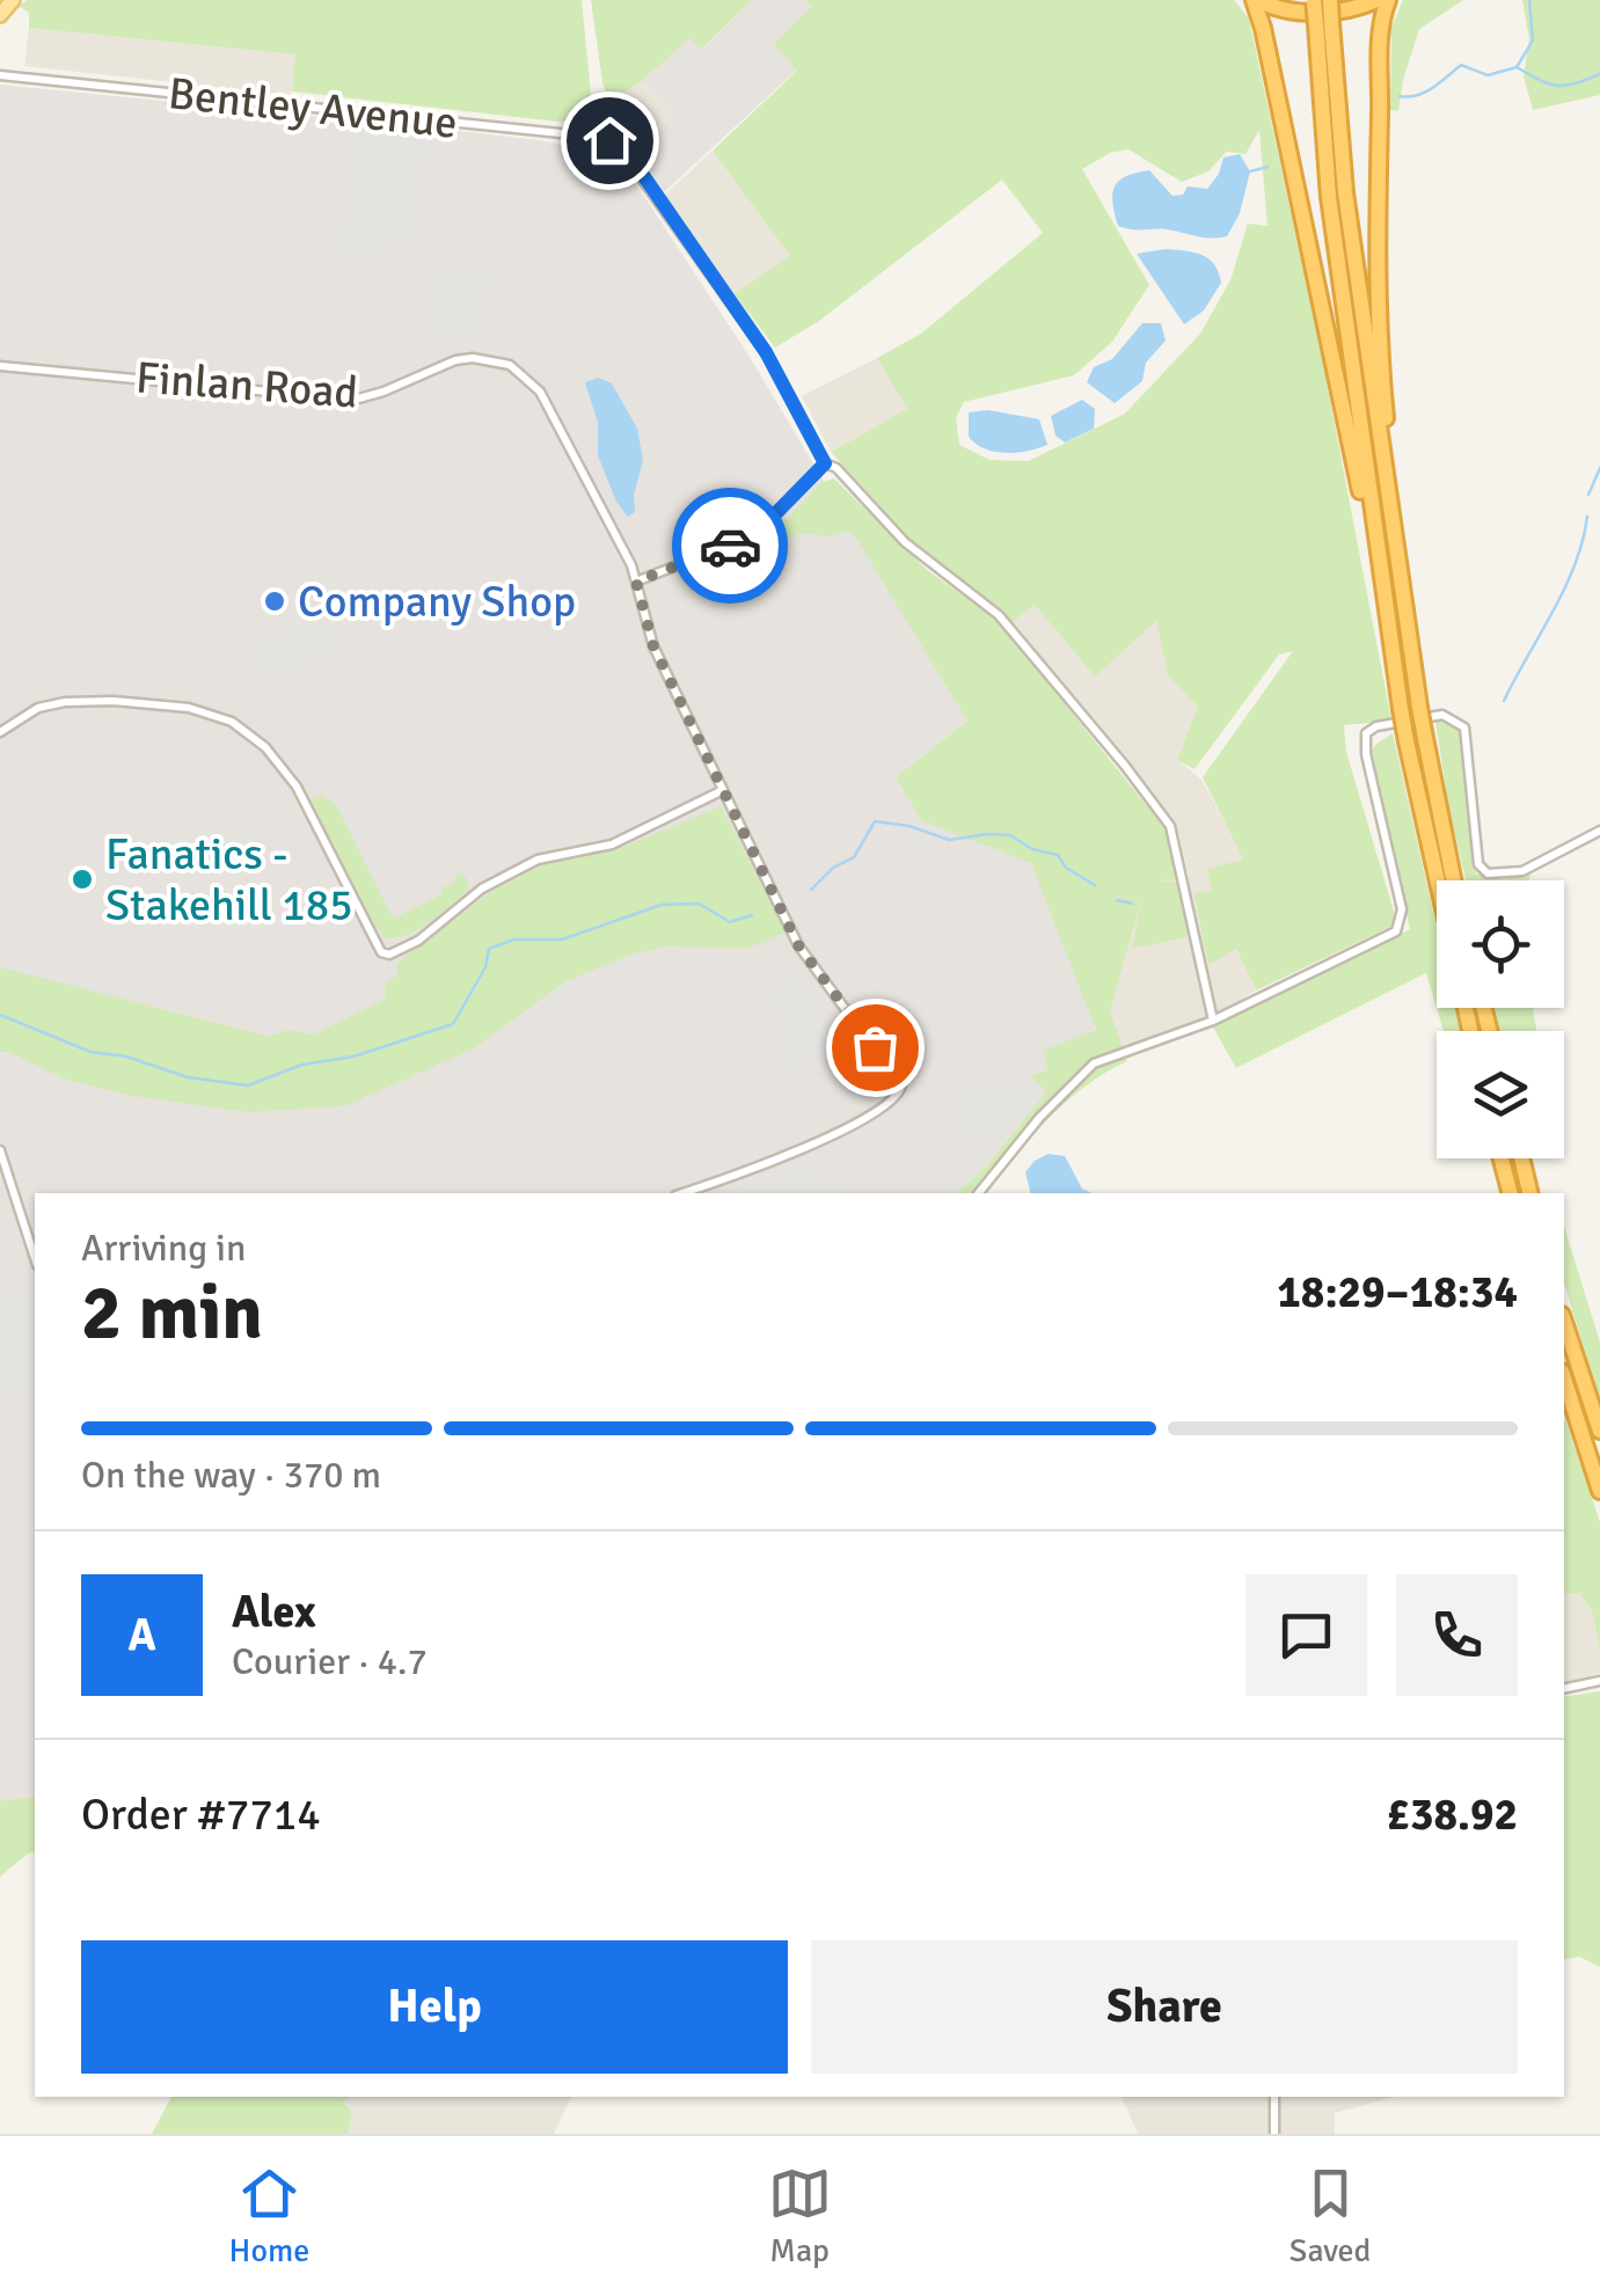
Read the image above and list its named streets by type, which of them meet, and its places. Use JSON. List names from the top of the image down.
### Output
{
  "streets": {
    "street": ["Bentley Avenue", "Finlan Road"]
  },
  "places": ["Company Shop", "Fanatics - Stakehill 185"],
  "page": {
    "heading": ["2 min", "Arriving in", "18:29–18:34"],
    "panel": [
      "Alex",
      "Courier · 4.7",
      "Order #7714",
      "£38.92"
    ],
    "bar": "On the way · 370 m",
    "round": "A",
    "buttons": ["Help", "Share"],
    "tabs": ["Home", "Map", "Saved"]
  }
}
